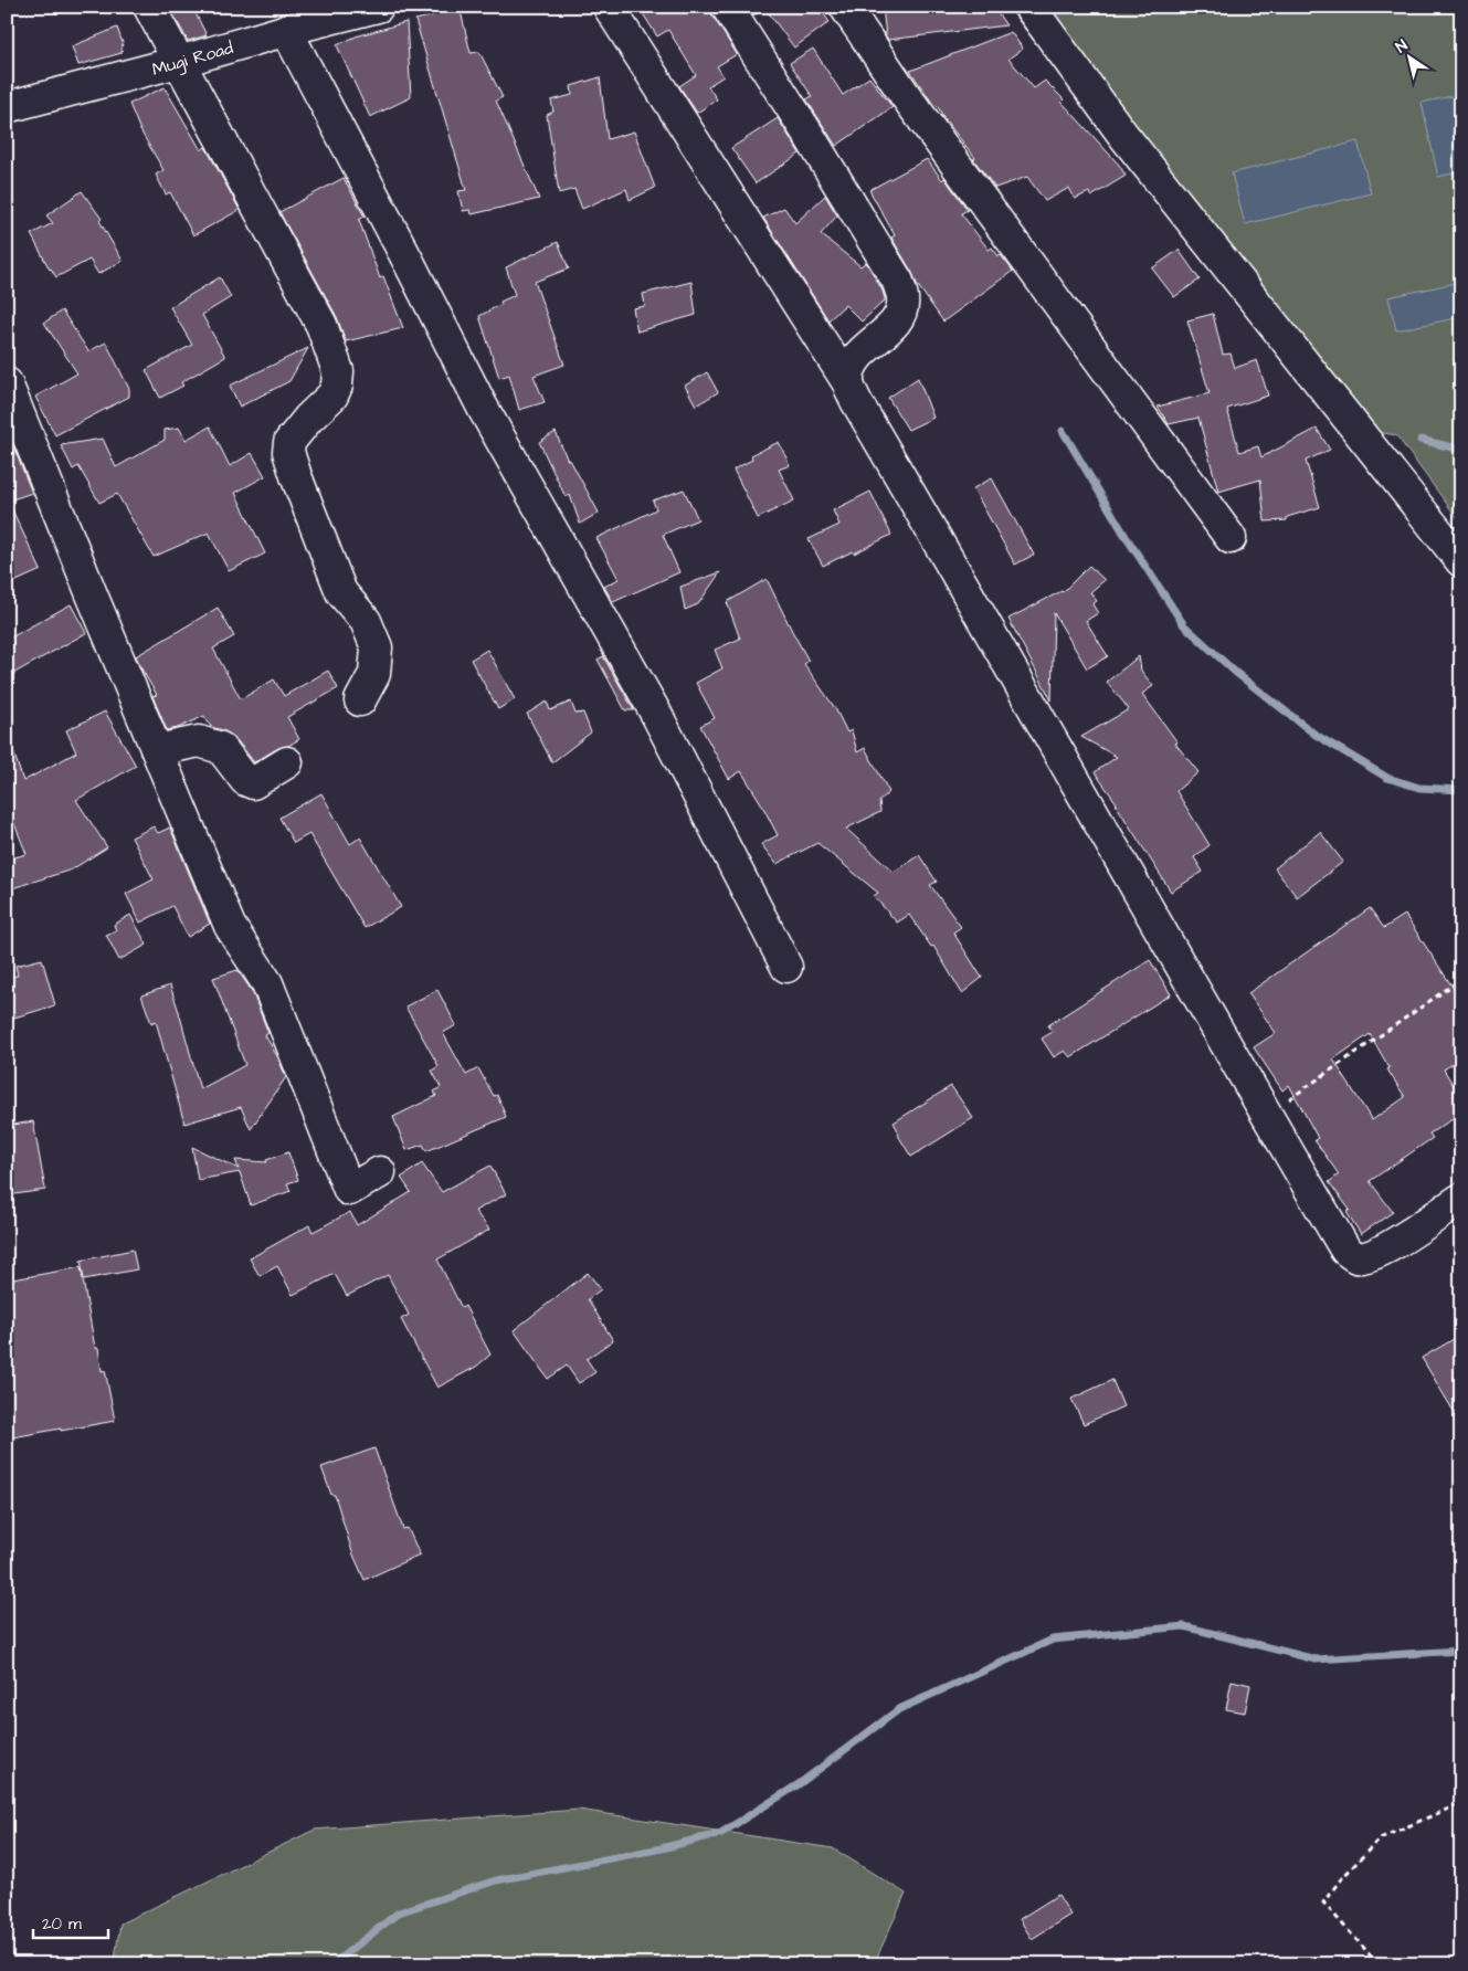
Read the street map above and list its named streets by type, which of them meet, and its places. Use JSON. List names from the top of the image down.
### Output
{
  "streets": {
    "street": ["Mugi Road"]
  },
  "scale_bar": "20 m",
  "north": "top left"
}
